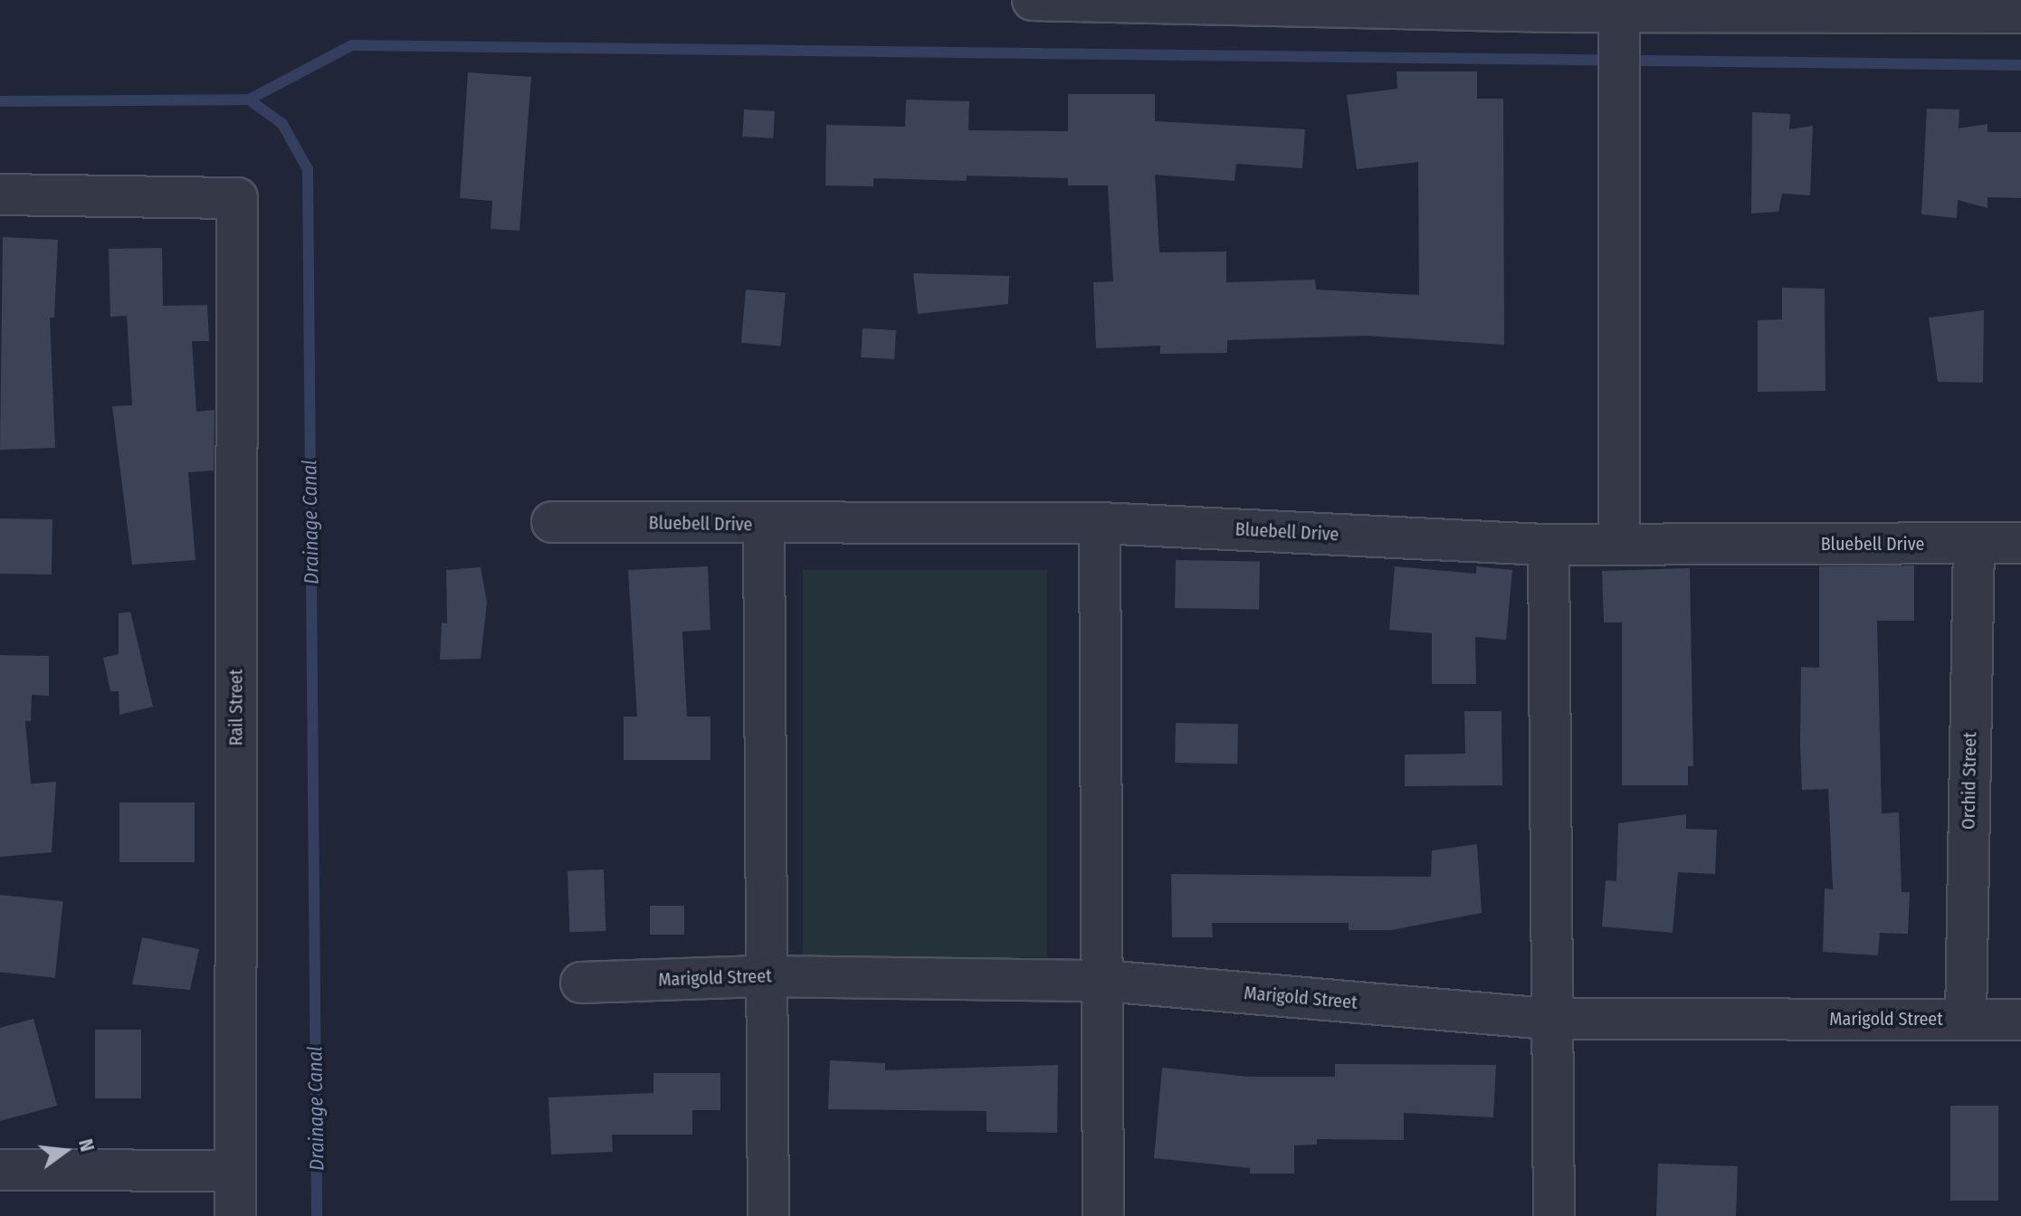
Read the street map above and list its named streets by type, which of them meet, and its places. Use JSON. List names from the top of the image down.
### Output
{
  "streets": {
    "street": [
      "Bluebell Drive",
      "Rail Street",
      "Orchid Street",
      "Marigold Street"
    ]
  },
  "crossings": [
    ["Bluebell Drive", "Orchid Street"],
    ["Orchid Street", "Marigold Street"]
  ],
  "water": ["Drainage Canal"],
  "north": "right"
}
